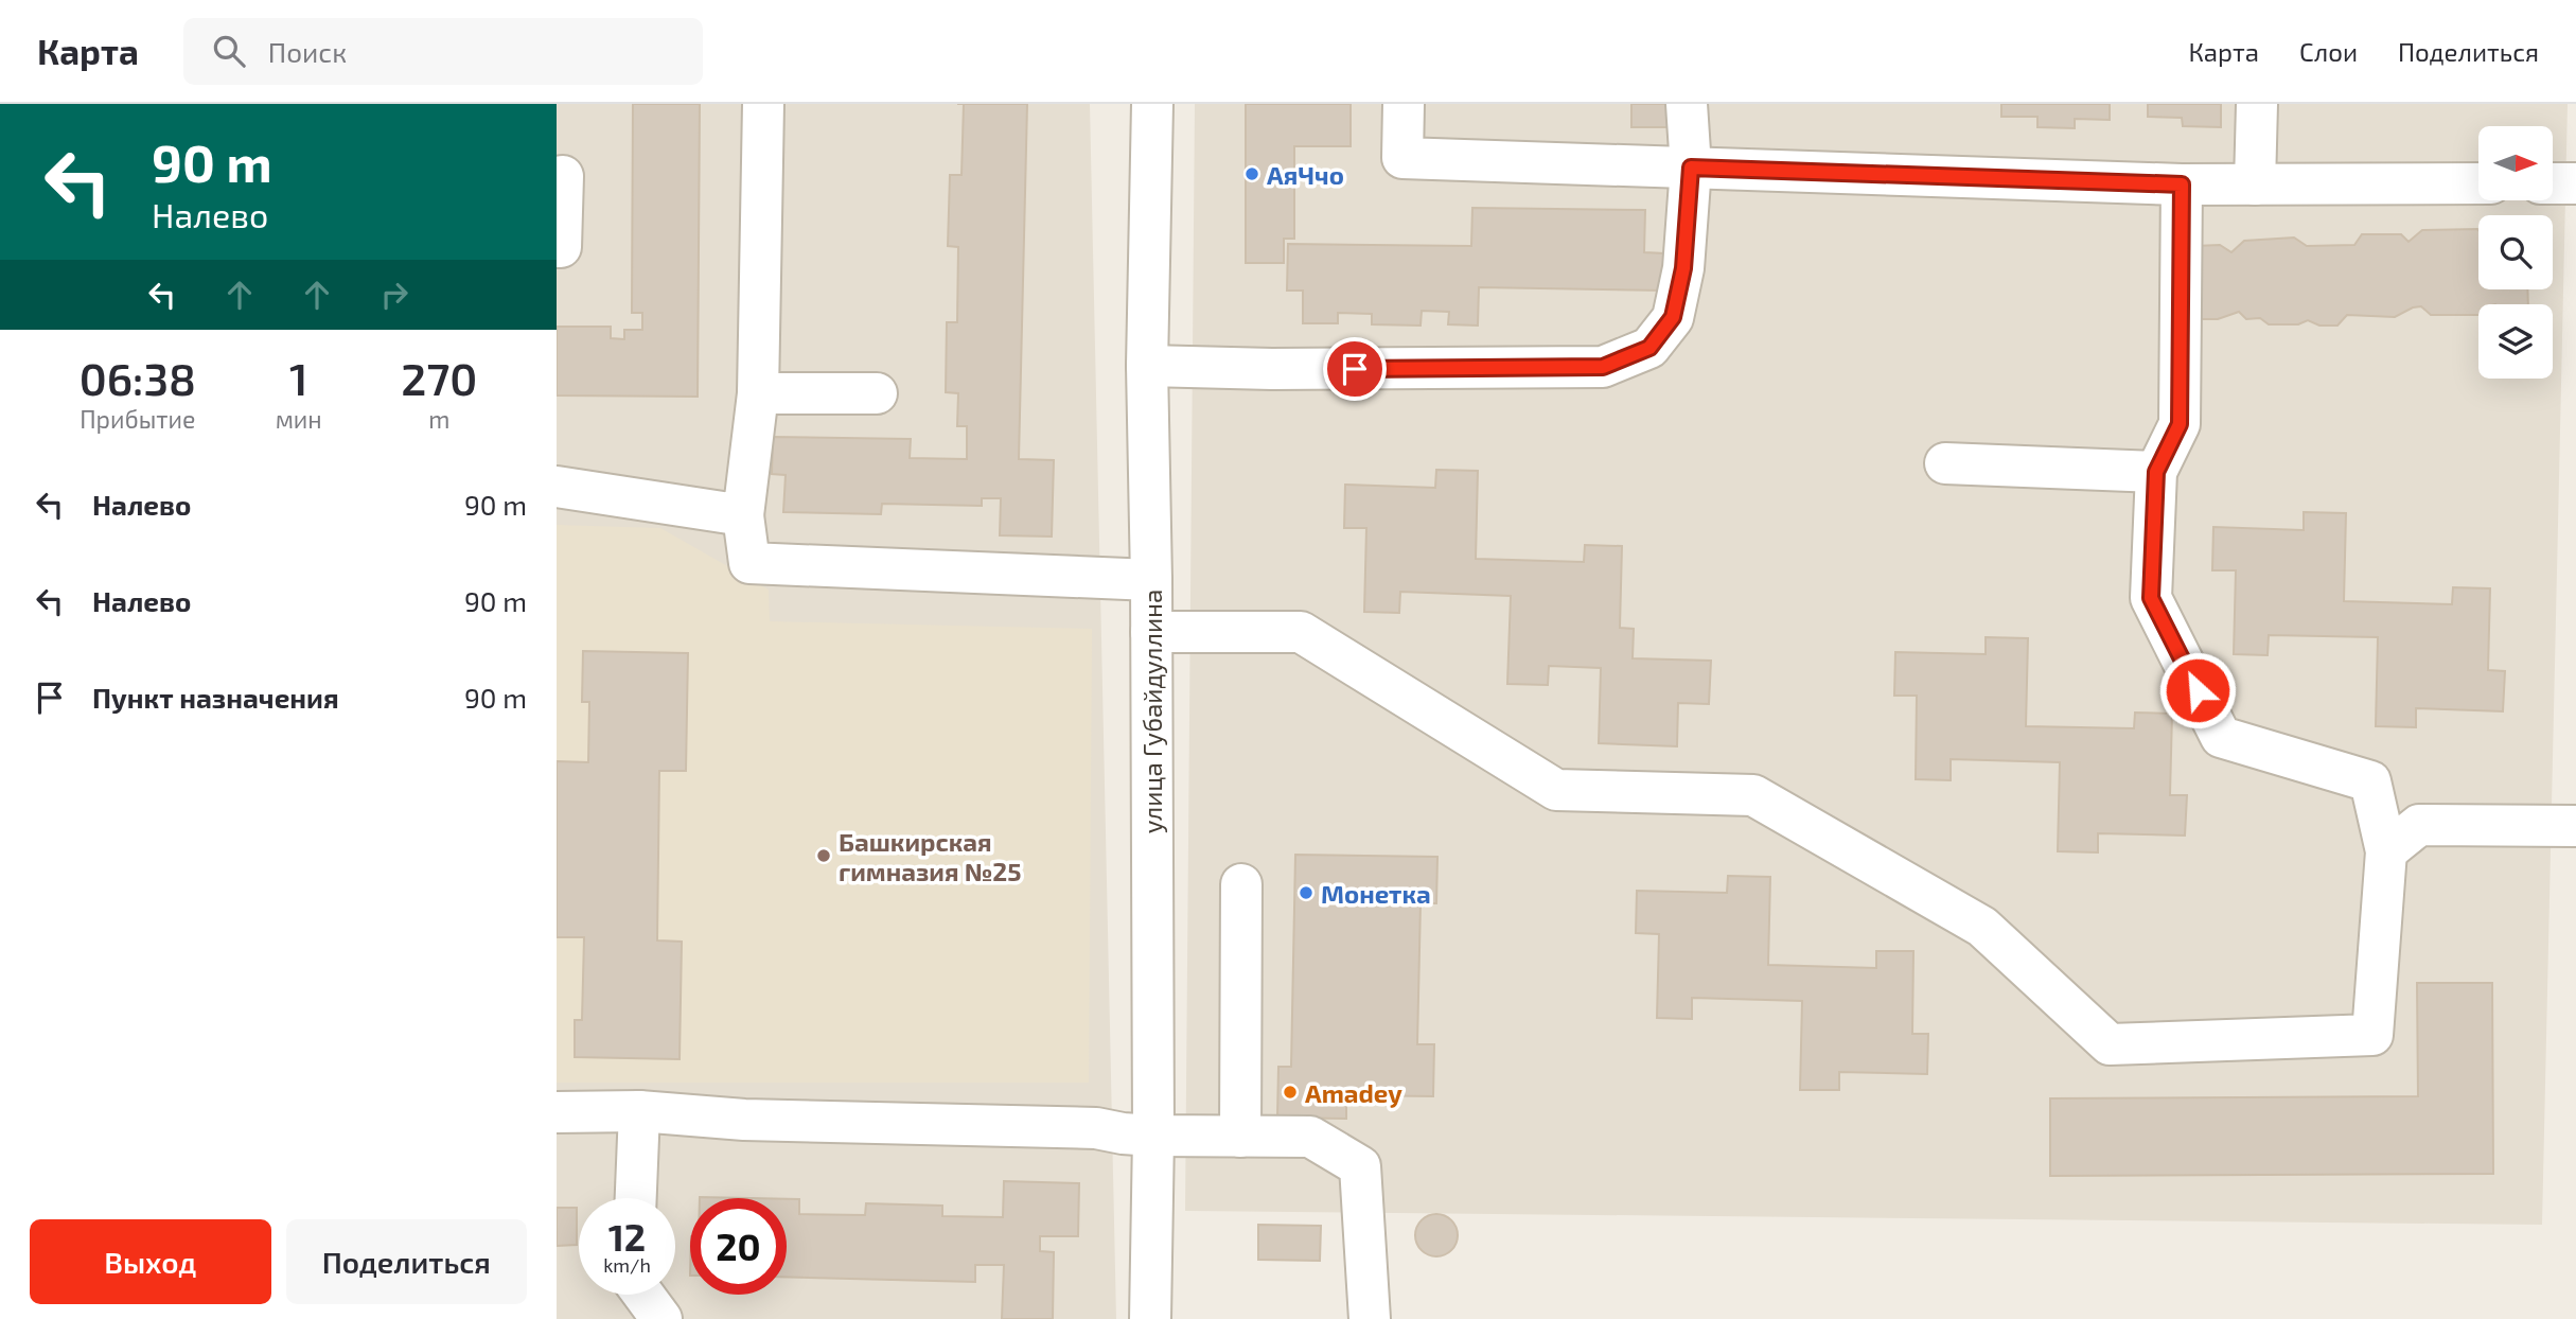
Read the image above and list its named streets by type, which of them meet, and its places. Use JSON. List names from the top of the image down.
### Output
{
  "streets": {
    "street": ["улица Губайдуллина"]
  },
  "places": [
    "АяЧчо",
    "Башкирская гимназия №25",
    "Монетка",
    "Amadey"
  ],
  "north": "right",
  "page": {
    "header": "Карта",
    "search": "Поиск",
    "nav": ["Карта", "Слои", "Поделиться"],
    "turn": ["90 m", "Налево"],
    "eta": [
      "06:38",
      "Прибытие",
      "1",
      "мин",
      "270",
      "m"
    ],
    "list": [
      {
        "name": "Налево",
        "value": "90 m"
      },
      {
        "name": "Налево",
        "value": "90 m"
      },
      {
        "name": "Пункт назначения",
        "value": "90 m"
      }
    ],
    "speed": "12 km/h",
    "limit": "20",
    "buttons": ["Выход", "Поделиться"]
  }
}
